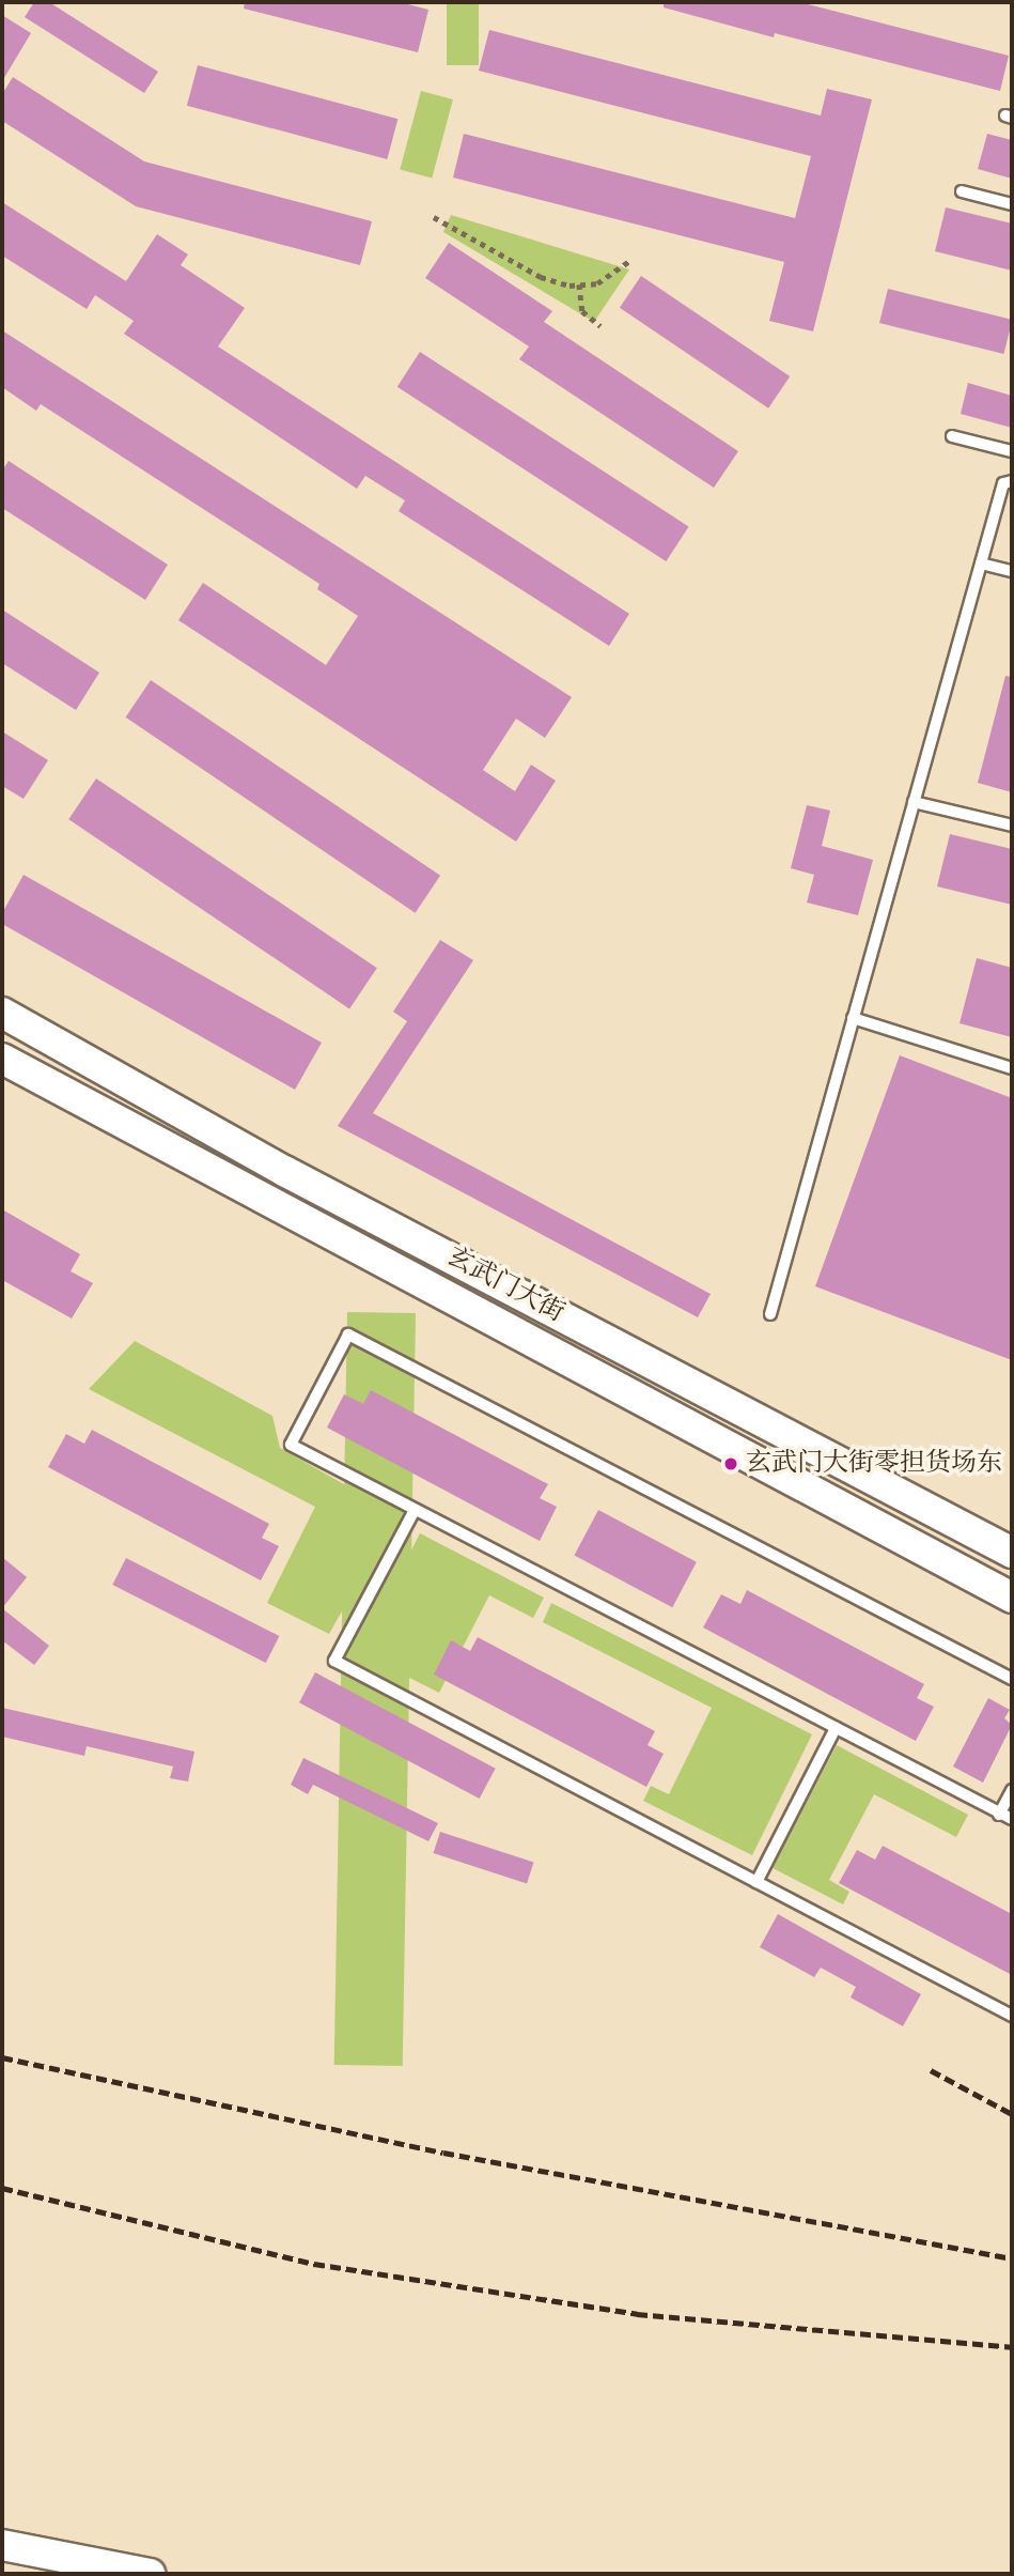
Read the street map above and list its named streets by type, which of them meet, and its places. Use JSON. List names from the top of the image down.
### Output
{
  "streets": {
    "main road": ["玄武门大街"]
  },
  "places": ["玄武门大街零担货场东"]
}
